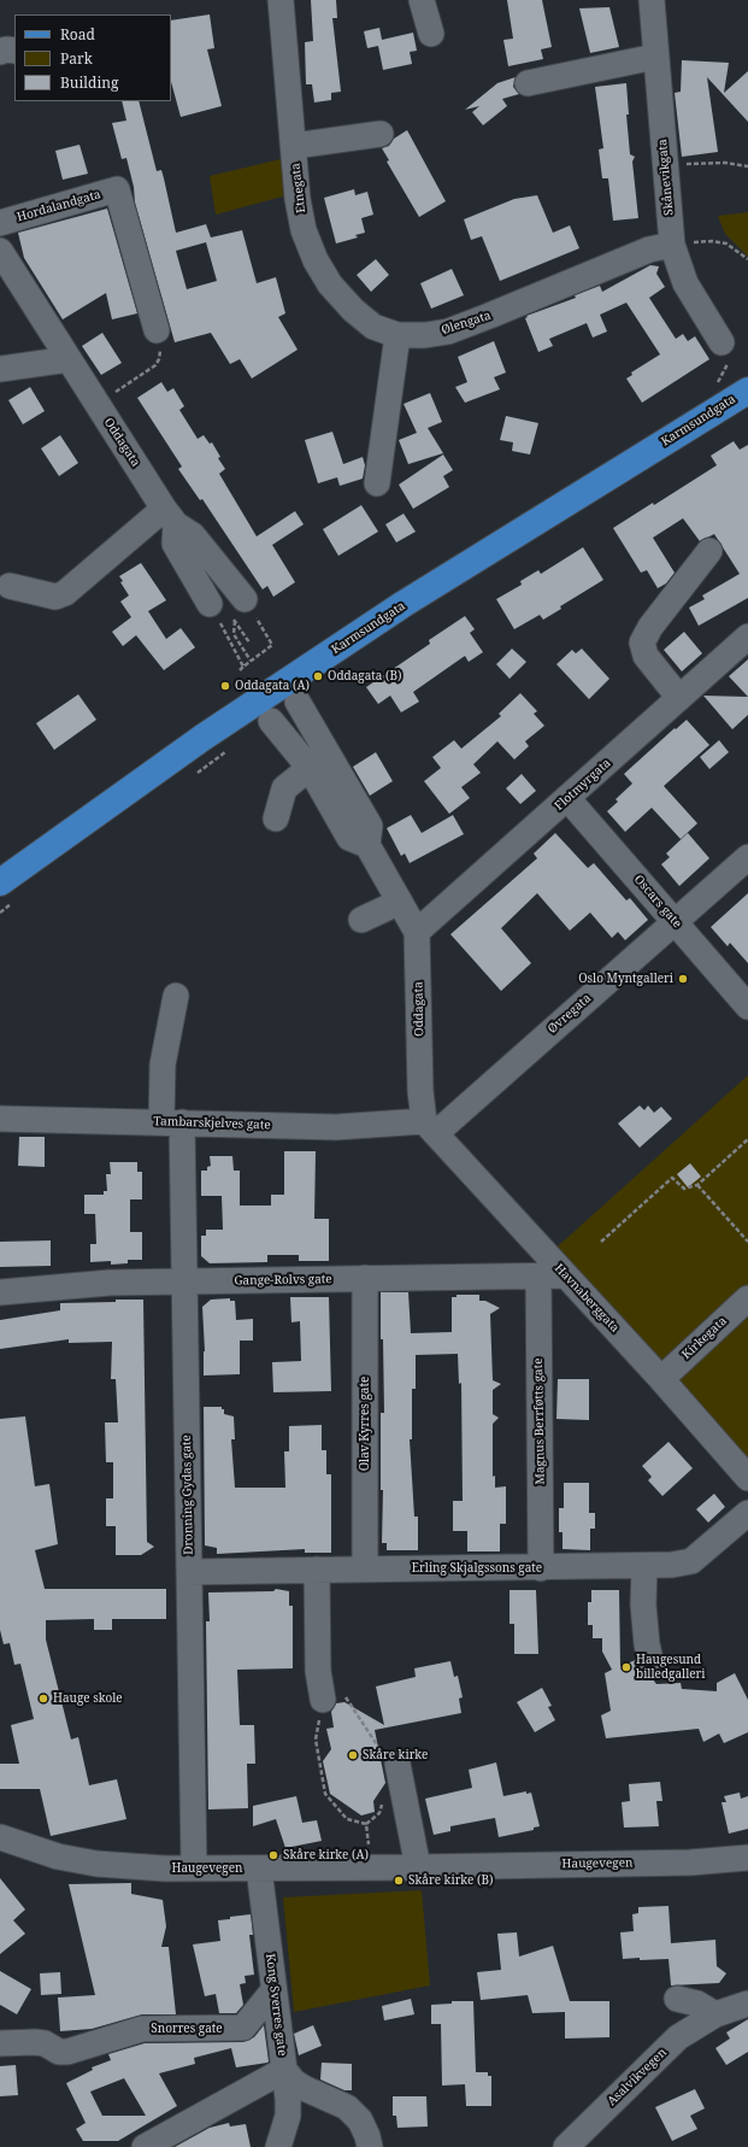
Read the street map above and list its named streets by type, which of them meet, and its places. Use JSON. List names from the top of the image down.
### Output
{
  "streets": {
    "main road": ["Karmsundgata"],
    "street": [
      "Skånevikgata",
      "Etnegata",
      "Hordalandgata",
      "Ølengata",
      "Oddagata",
      "Flotmyrgata",
      "Oscars gate",
      "Øvregata",
      "Tambarskjelves gate",
      "Gange-Rolvs gate",
      "Havnaberggata",
      "Kirkegata",
      "Magnus Berrføtts gate",
      "Olav Kyrres gate",
      "Dronning Gydas gate",
      "Erling Skjalgssons gate",
      "Haugevegen",
      "Kong Sverres gate",
      "Snorres gate",
      "Asalvikvegen"
    ]
  },
  "crossings": [
    ["Skånevikgata", "Ølengata"],
    ["Etnegata", "Ølengata"],
    ["Oddagata", "Flotmyrgata"],
    ["Oddagata", "Øvregata"],
    ["Oddagata", "Tambarskjelves gate"],
    ["Oddagata", "Havnaberggata"],
    ["Flotmyrgata", "Oscars gate"],
    ["Oscars gate", "Øvregata"],
    ["Øvregata", "Tambarskjelves gate"],
    ["Øvregata", "Havnaberggata"],
    ["Tambarskjelves gate", "Havnaberggata"],
    ["Tambarskjelves gate", "Dronning Gydas gate"],
    ["Gange-Rolvs gate", "Havnaberggata"],
    ["Gange-Rolvs gate", "Magnus Berrføtts gate"],
    ["Gange-Rolvs gate", "Olav Kyrres gate"],
    ["Gange-Rolvs gate", "Dronning Gydas gate"],
    ["Havnaberggata", "Kirkegata"],
    ["Magnus Berrføtts gate", "Erling Skjalgssons gate"],
    ["Olav Kyrres gate", "Erling Skjalgssons gate"],
    ["Dronning Gydas gate", "Erling Skjalgssons gate"],
    ["Dronning Gydas gate", "Haugevegen"],
    ["Haugevegen", "Kong Sverres gate"],
    ["Kong Sverres gate", "Snorres gate"]
  ],
  "places": [
    "Oddagata (B)",
    "Oddagata (A)",
    "Oslo Myntgalleri",
    "Haugesund billedgalleri",
    "Hauge skole",
    "Skåre kirke",
    "Skåre kirke (A)",
    "Skåre kirke (B)"
  ],
  "legend": ["Road", "Park", "Building"]
}
